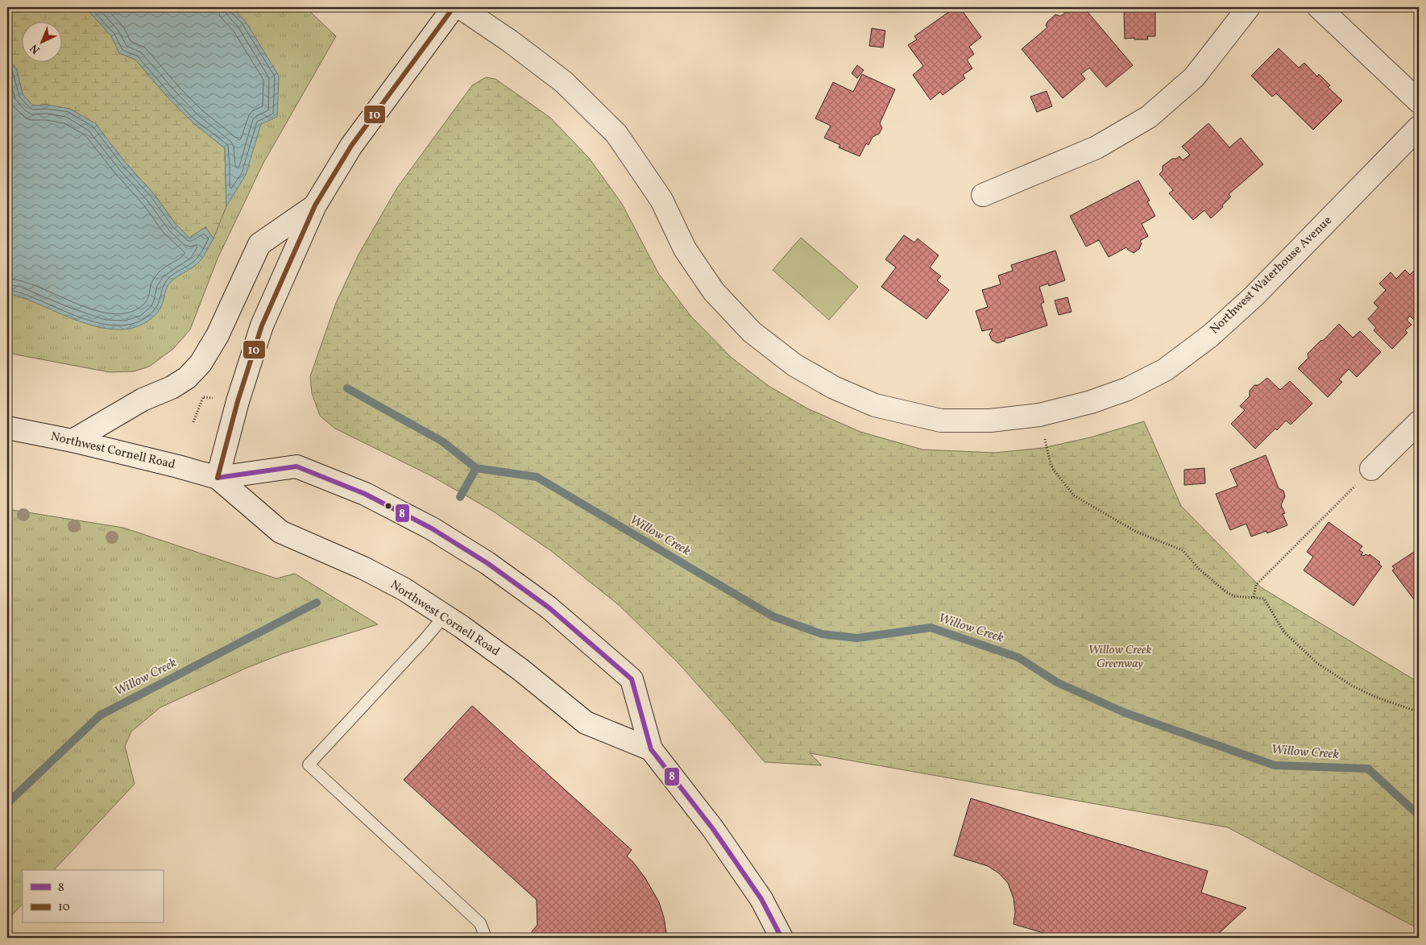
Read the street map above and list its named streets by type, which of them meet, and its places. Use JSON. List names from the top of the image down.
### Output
{
  "streets": {
    "main road": ["Northwest Waterhouse Avenue", "Northwest Cornell Road"]
  },
  "water": ["Willow Creek"],
  "parks": ["Willow Creek Greenway"],
  "lines": ["transit line 10", "transit line 8"],
  "legend": ["8", "10"],
  "north": "bottom left"
}
